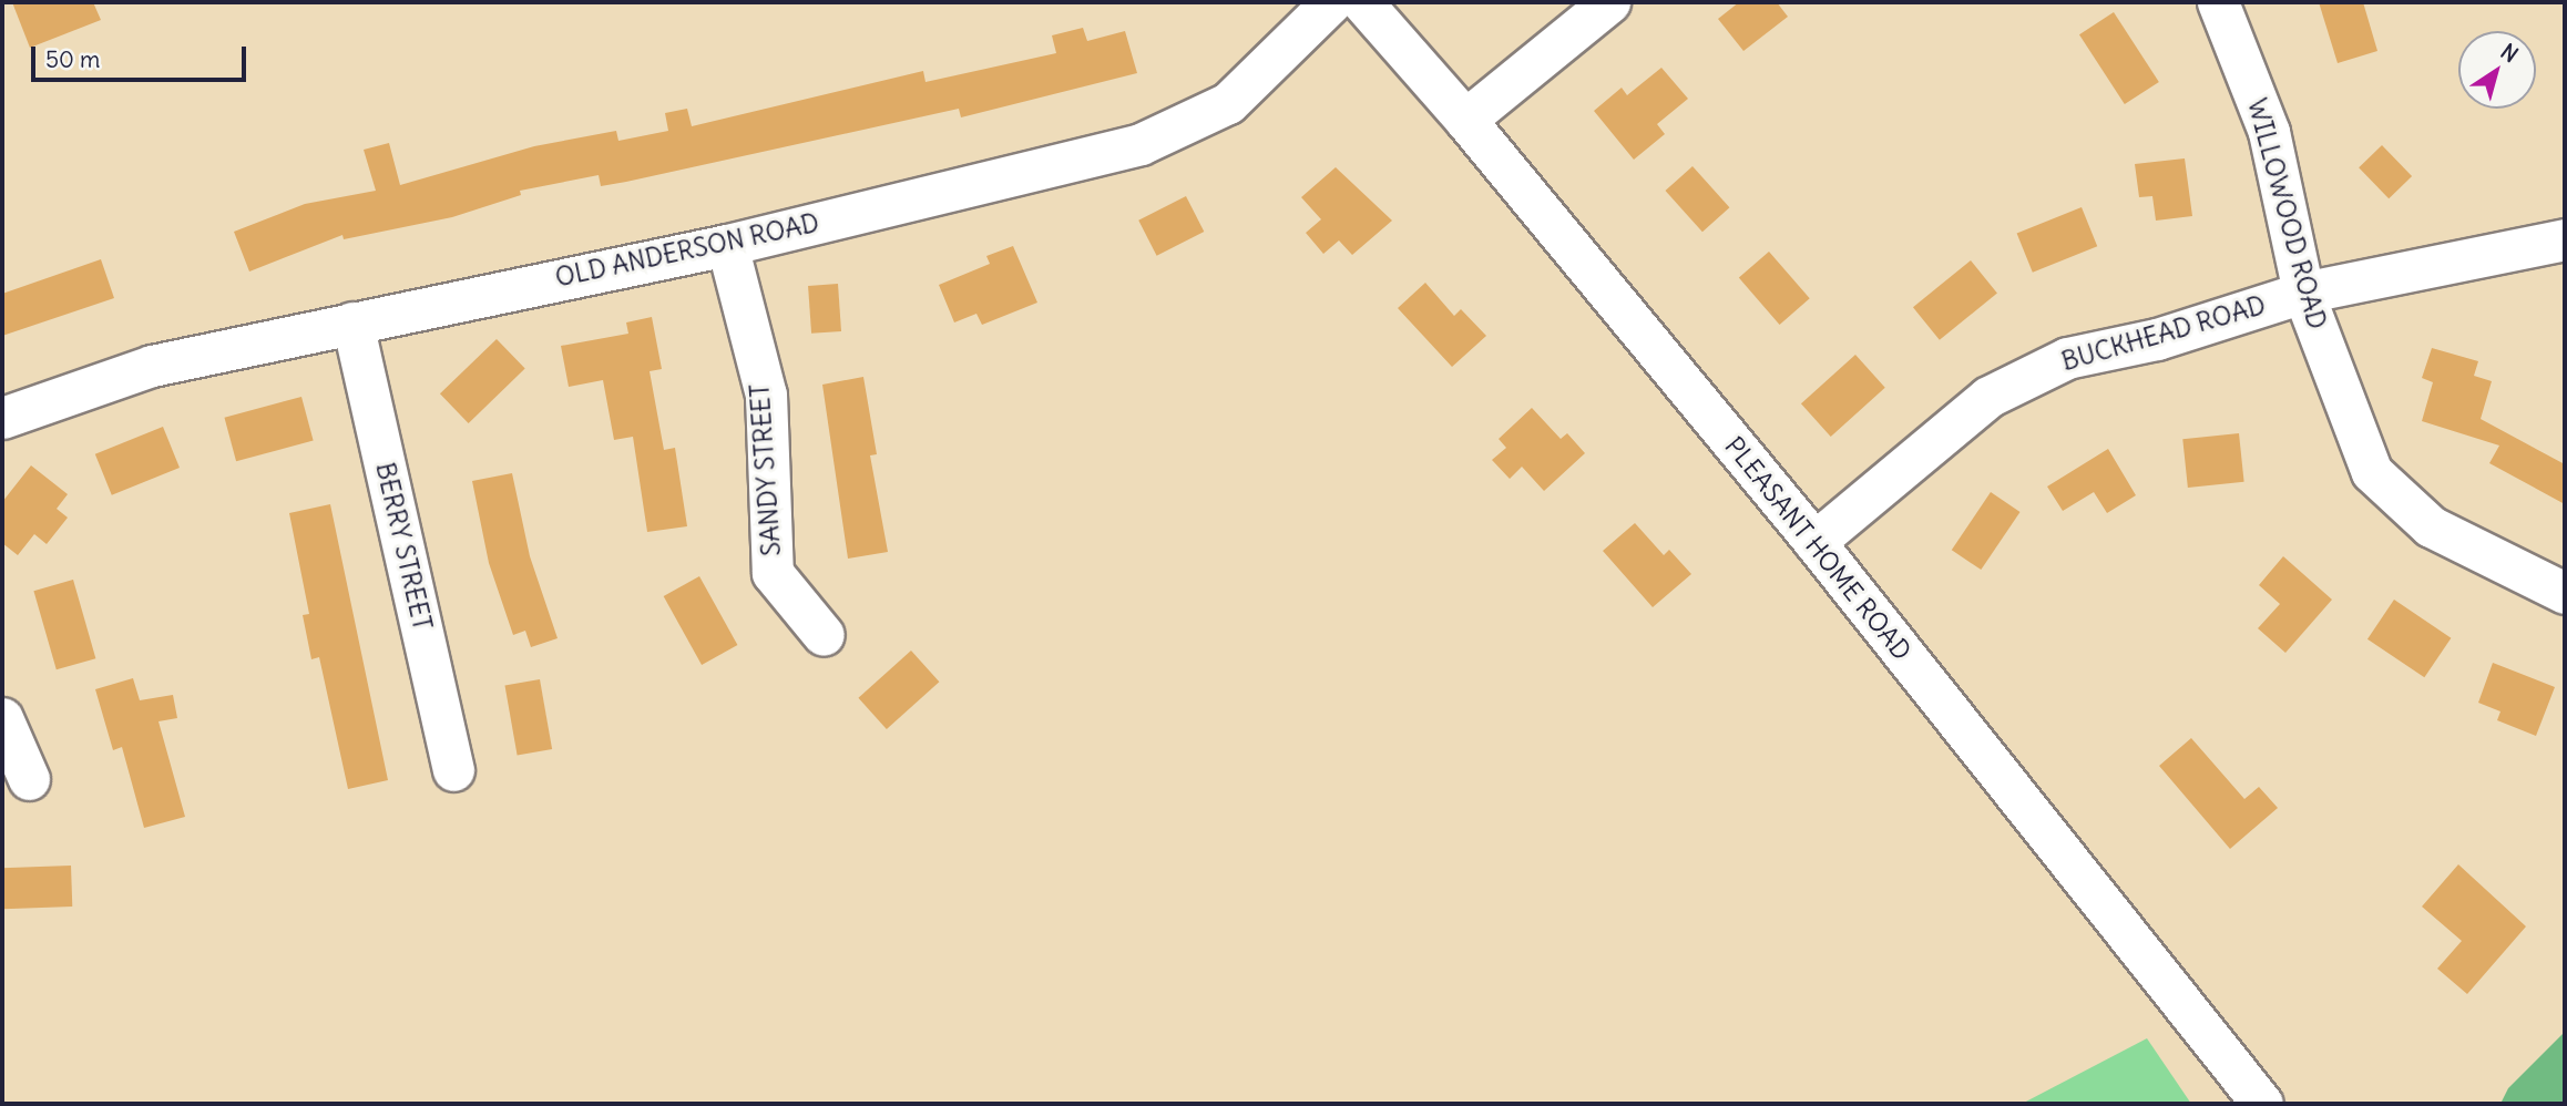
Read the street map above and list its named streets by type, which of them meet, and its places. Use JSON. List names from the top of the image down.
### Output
{
  "streets": {
    "street": [
      "WILLOWOOD ROAD",
      "OLD ANDERSON ROAD",
      "BUCKHEAD ROAD",
      "SANDY STREET",
      "BERRY STREET",
      "PLEASANT HOME ROAD"
    ]
  },
  "crossings": [
    ["WILLOWOOD ROAD", "BUCKHEAD ROAD"],
    ["OLD ANDERSON ROAD", "SANDY STREET"],
    ["OLD ANDERSON ROAD", "BERRY STREET"],
    ["BUCKHEAD ROAD", "PLEASANT HOME ROAD"]
  ],
  "scale_bar": "50 m",
  "north": "top right"
}
